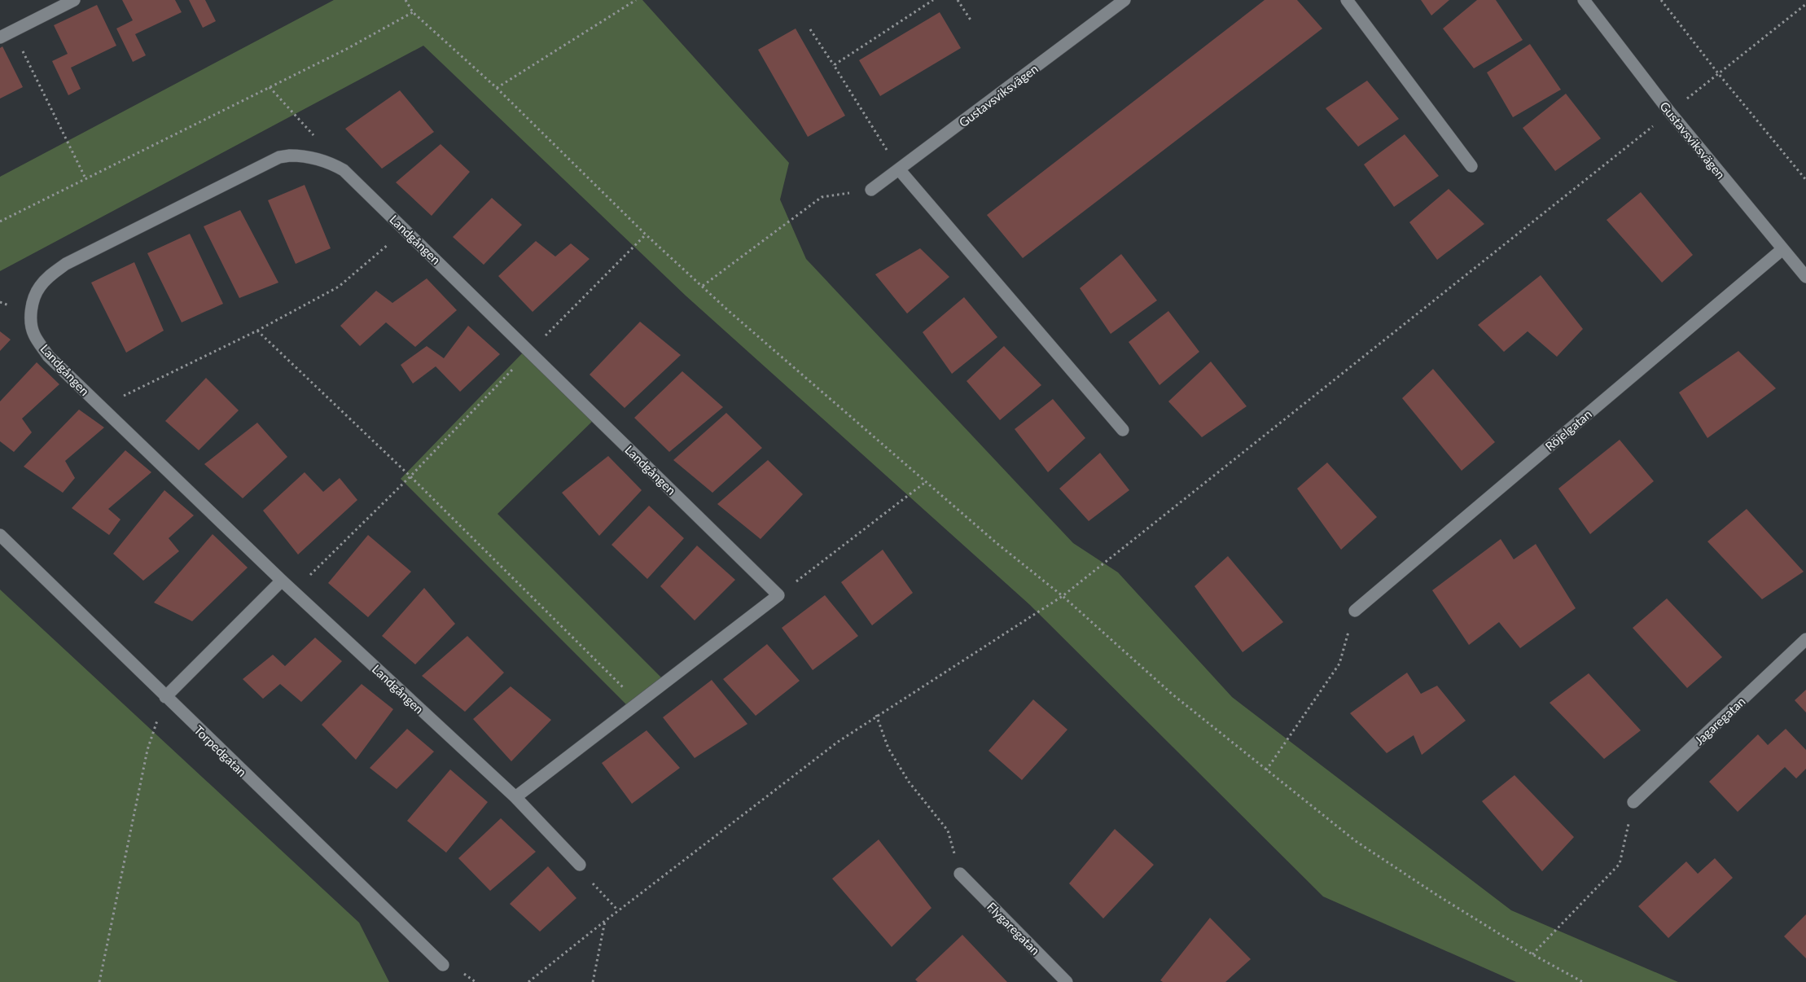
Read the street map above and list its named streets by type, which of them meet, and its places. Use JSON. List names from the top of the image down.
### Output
{
  "streets": {
    "street": [
      "Gustavsviksvägen",
      "Landgången",
      "Röjelgatan",
      "Jagaregatan",
      "Torpedgatan",
      "Flygaregatan"
    ]
  },
  "crossings": [
    ["Gustavsviksvägen", "Röjelgatan"]
  ]
}
